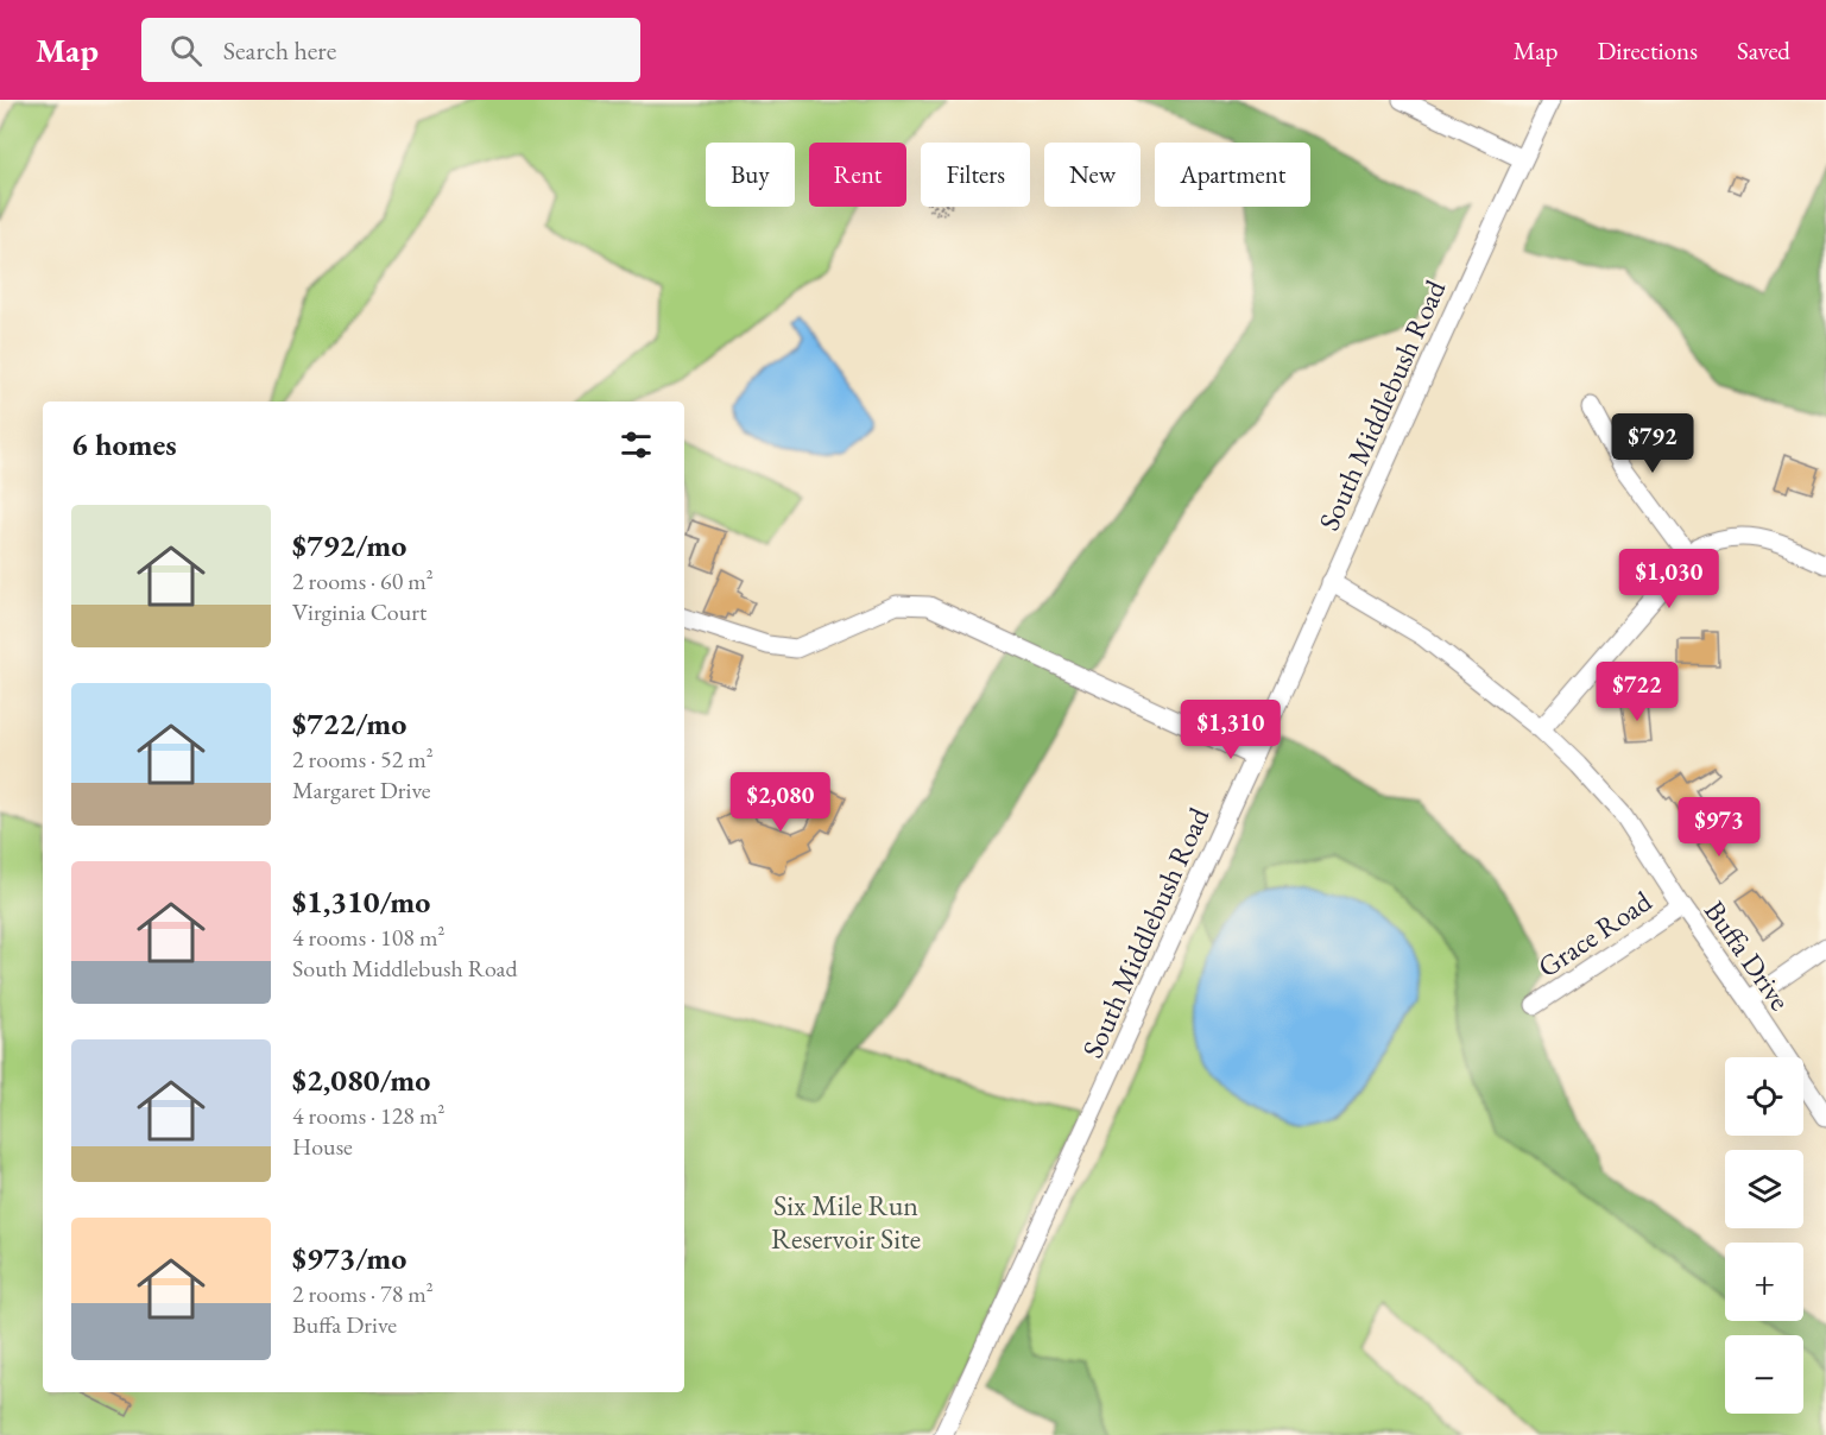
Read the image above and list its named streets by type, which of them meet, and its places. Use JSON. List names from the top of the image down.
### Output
{
  "streets": {
    "street": ["South Middlebush Road", "Grace Road", "Buffa Drive"]
  },
  "crossings": [
    ["South Middlebush Road", "Buffa Drive"],
    ["Grace Road", "Buffa Drive"]
  ],
  "parks": ["Six Mile Run Reservoir Site"],
  "page": {
    "header": "Map",
    "search": "Search here",
    "nav": ["Map", "Directions", "Saved"],
    "chip": [
      "Buy",
      "Rent",
      "Filters",
      "New",
      "Apartment"
    ],
    "heading": "6 homes",
    "price": [
      "$792",
      "$1,030",
      "$722",
      "$1,310",
      "$2,080",
      "$973"
    ],
    "list": [
      {
        "name": "$792/mo",
        "note": "2 rooms · 60 m² · Virginia Court"
      },
      {
        "name": "$722/mo",
        "note": "2 rooms · 52 m² · Margaret Drive"
      },
      {
        "name": "$1,310/mo",
        "note": "4 rooms · 108 m² · South Middlebush Road"
      },
      {
        "name": "$2,080/mo",
        "note": "4 rooms · 128 m² · House"
      },
      {
        "name": "$973/mo",
        "note": "2 rooms · 78 m² · Buffa Drive"
      }
    ],
    "map_buttons": ["+", "−"]
  }
}
